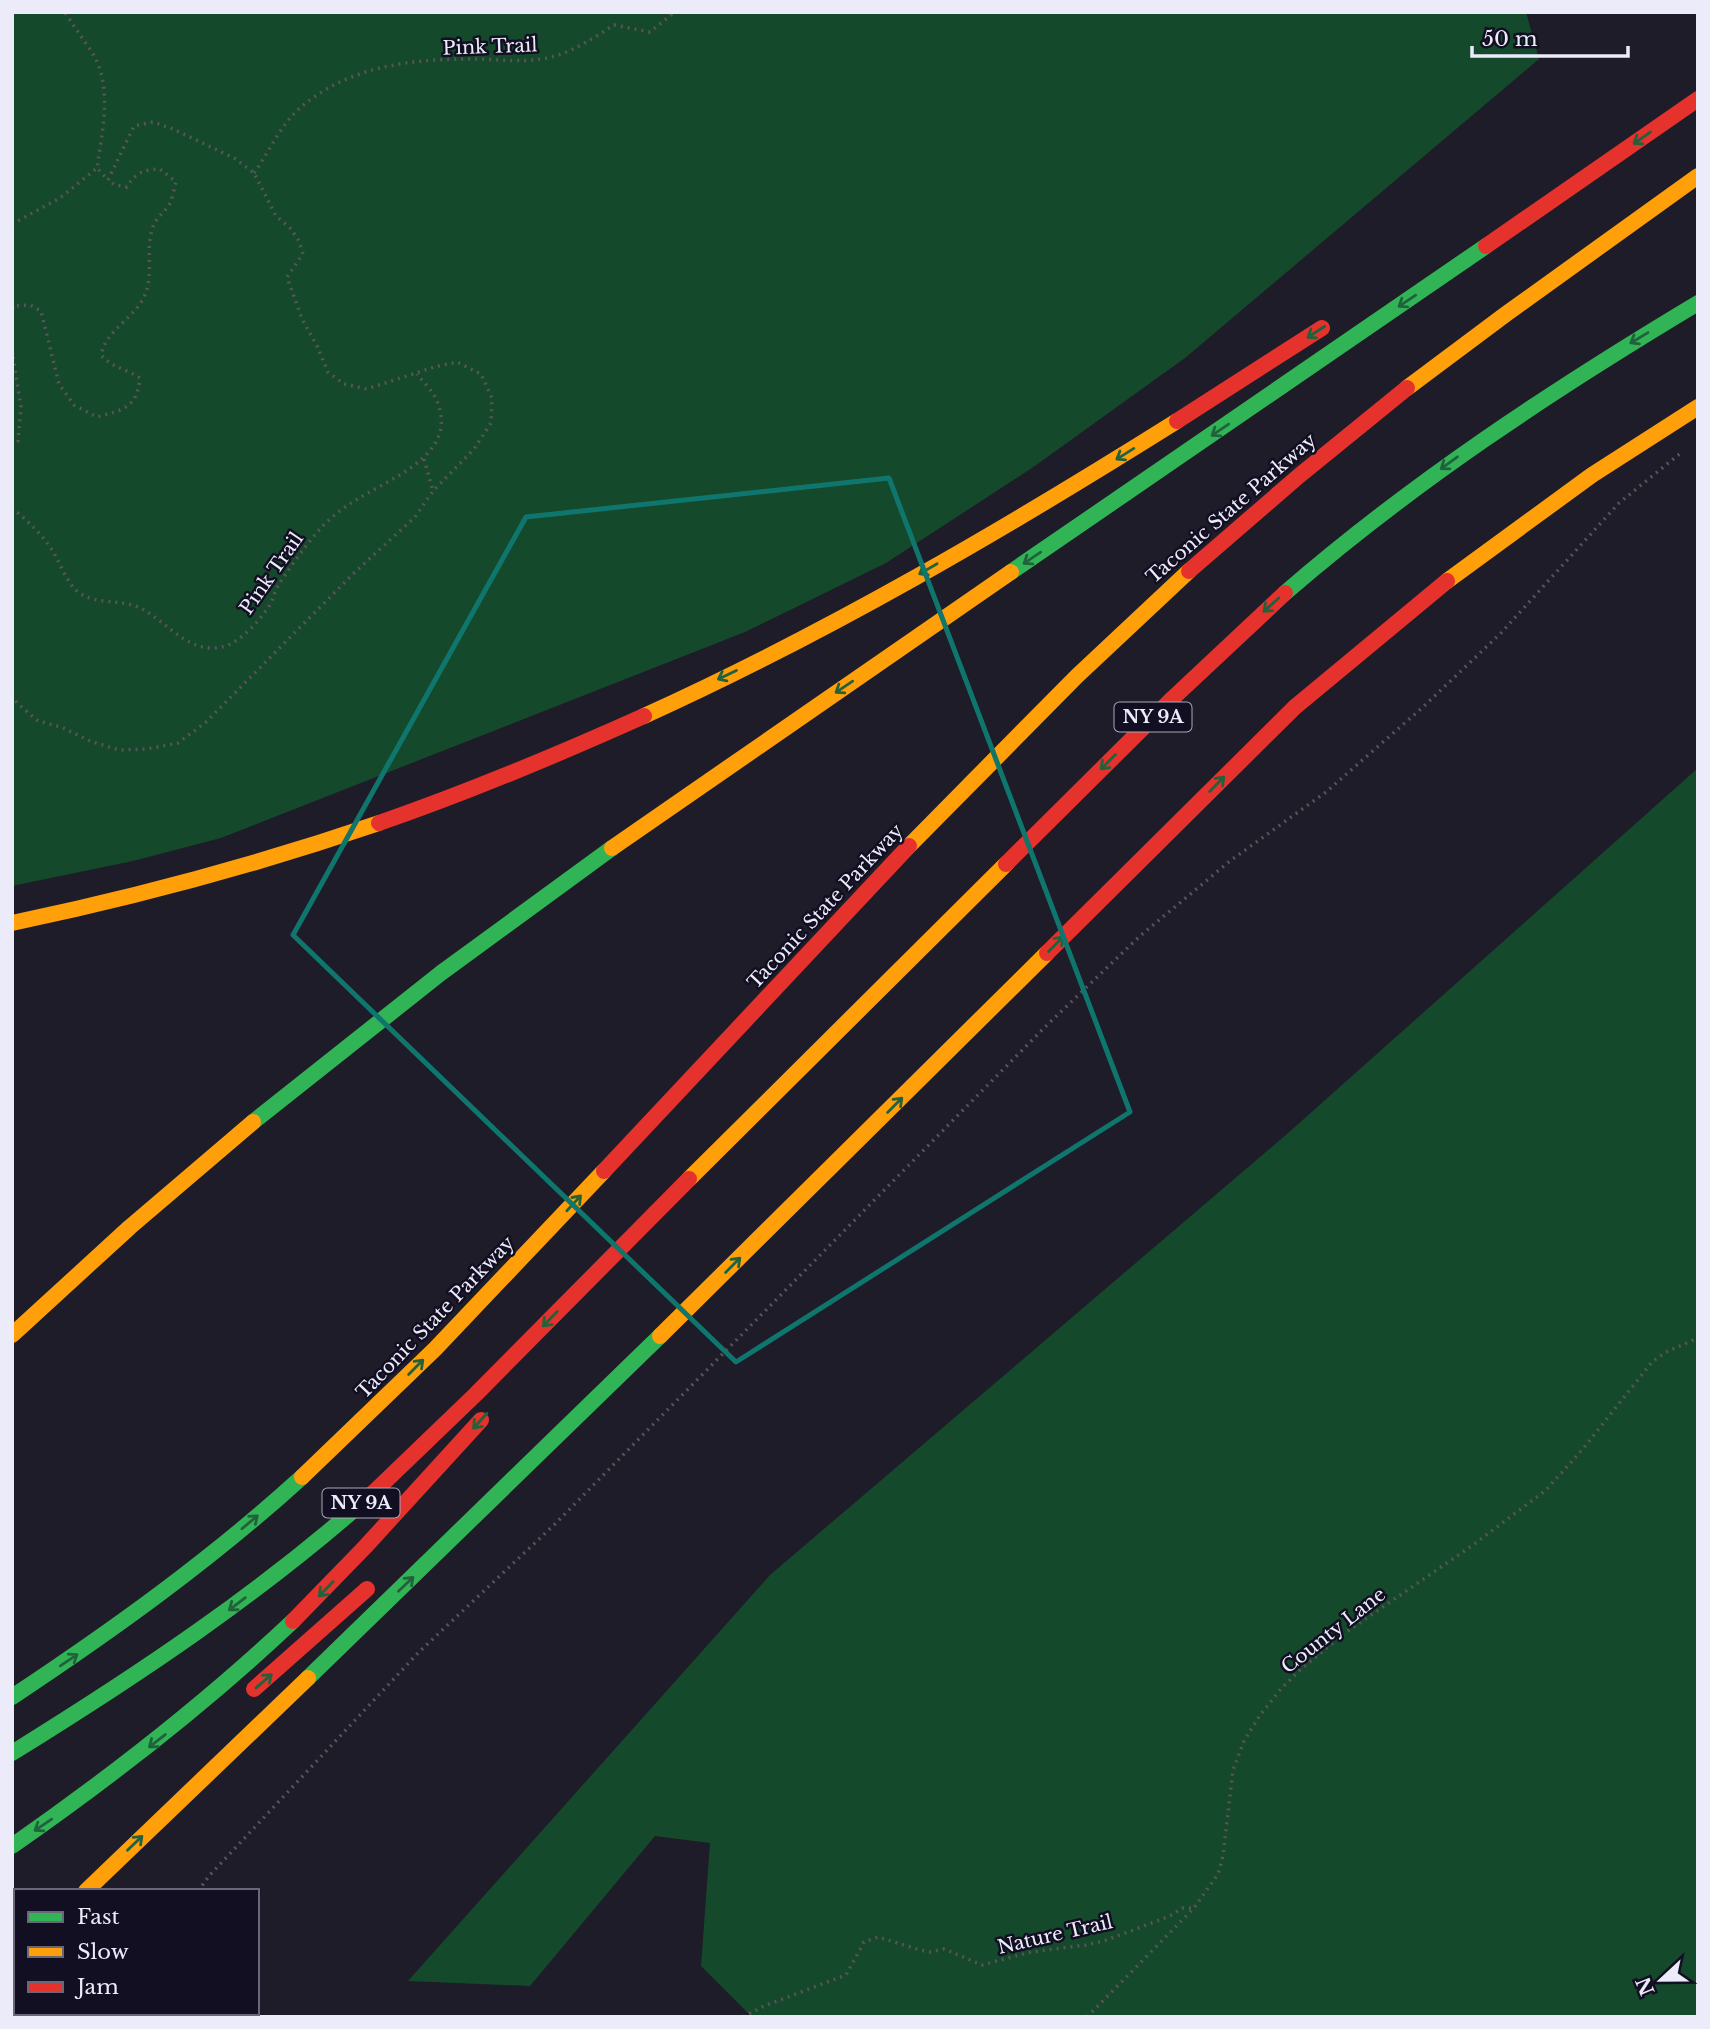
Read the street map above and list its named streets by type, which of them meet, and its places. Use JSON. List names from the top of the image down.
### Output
{
  "streets": {
    "main road": ["Taconic State Parkway", "NY 9A"],
    "path": ["Pink Trail", "County Lane", "Nature Trail"]
  },
  "crossings": [
    ["County Lane", "Nature Trail"]
  ],
  "legend": ["Fast", "Slow", "Jam"],
  "scale_bar": "50 m",
  "north": "left"
}
